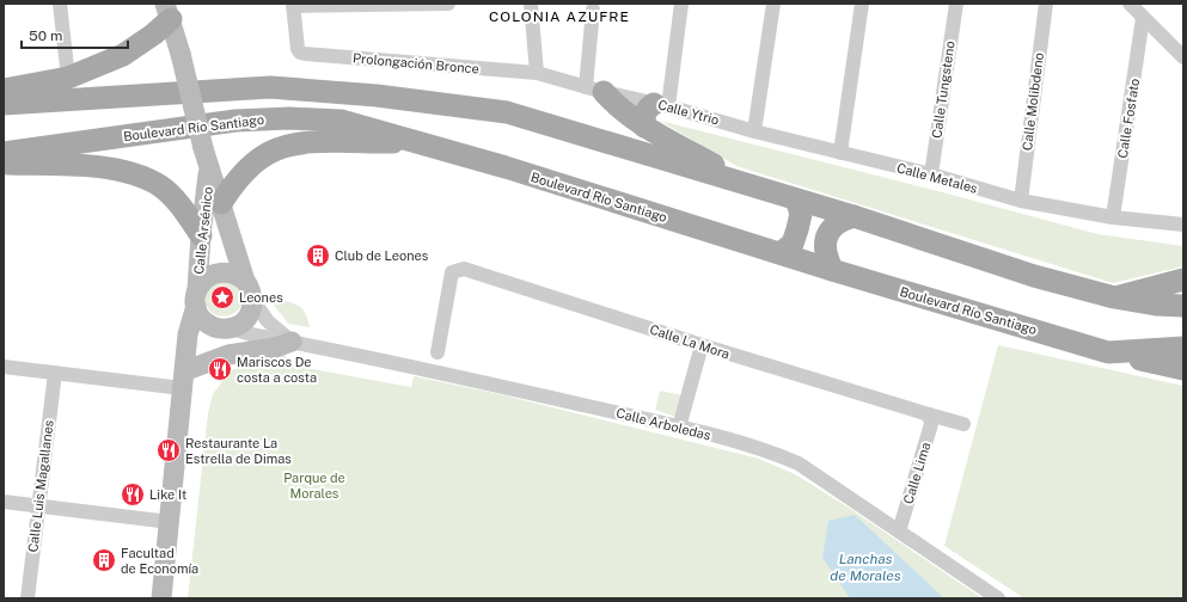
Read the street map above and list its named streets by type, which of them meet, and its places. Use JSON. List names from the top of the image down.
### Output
{
  "streets": {
    "main road": ["Boulevard Río Santiago", "Calle Arsénico"],
    "street": [
      "Prolongación Bronce",
      "Calle Tungsteno",
      "Calle Molibdeno",
      "Calle Ytrio",
      "Calle Fosfato",
      "Calle Metales",
      "Calle La Mora",
      "Calle Arboledas",
      "Calle Lima",
      "Calle Luis Magallanes"
    ]
  },
  "crossings": [
    ["Prolongación Bronce", "Calle Ytrio"],
    ["Calle Tungsteno", "Calle Metales"],
    ["Calle Molibdeno", "Calle Metales"],
    ["Calle Ytrio", "Calle Metales"],
    ["Calle Fosfato", "Calle Metales"],
    ["Calle Arsénico", "Calle Arboledas"],
    ["Calle La Mora", "Calle Lima"],
    ["Calle Arboledas", "Calle Lima"]
  ],
  "districts": ["COLONIA AZUFRE"],
  "water": ["Lanchas de Morales"],
  "parks": ["Parque de Morales"],
  "places": {
    "building": ["Club de Leones", "Facultad de Economía"],
    "place": ["Leones"],
    "restaurant": ["Mariscos De costa a costa", "Restaurante La Estrella de Dimas", "Like It"]
  },
  "scale_bar": "50 m"
}
